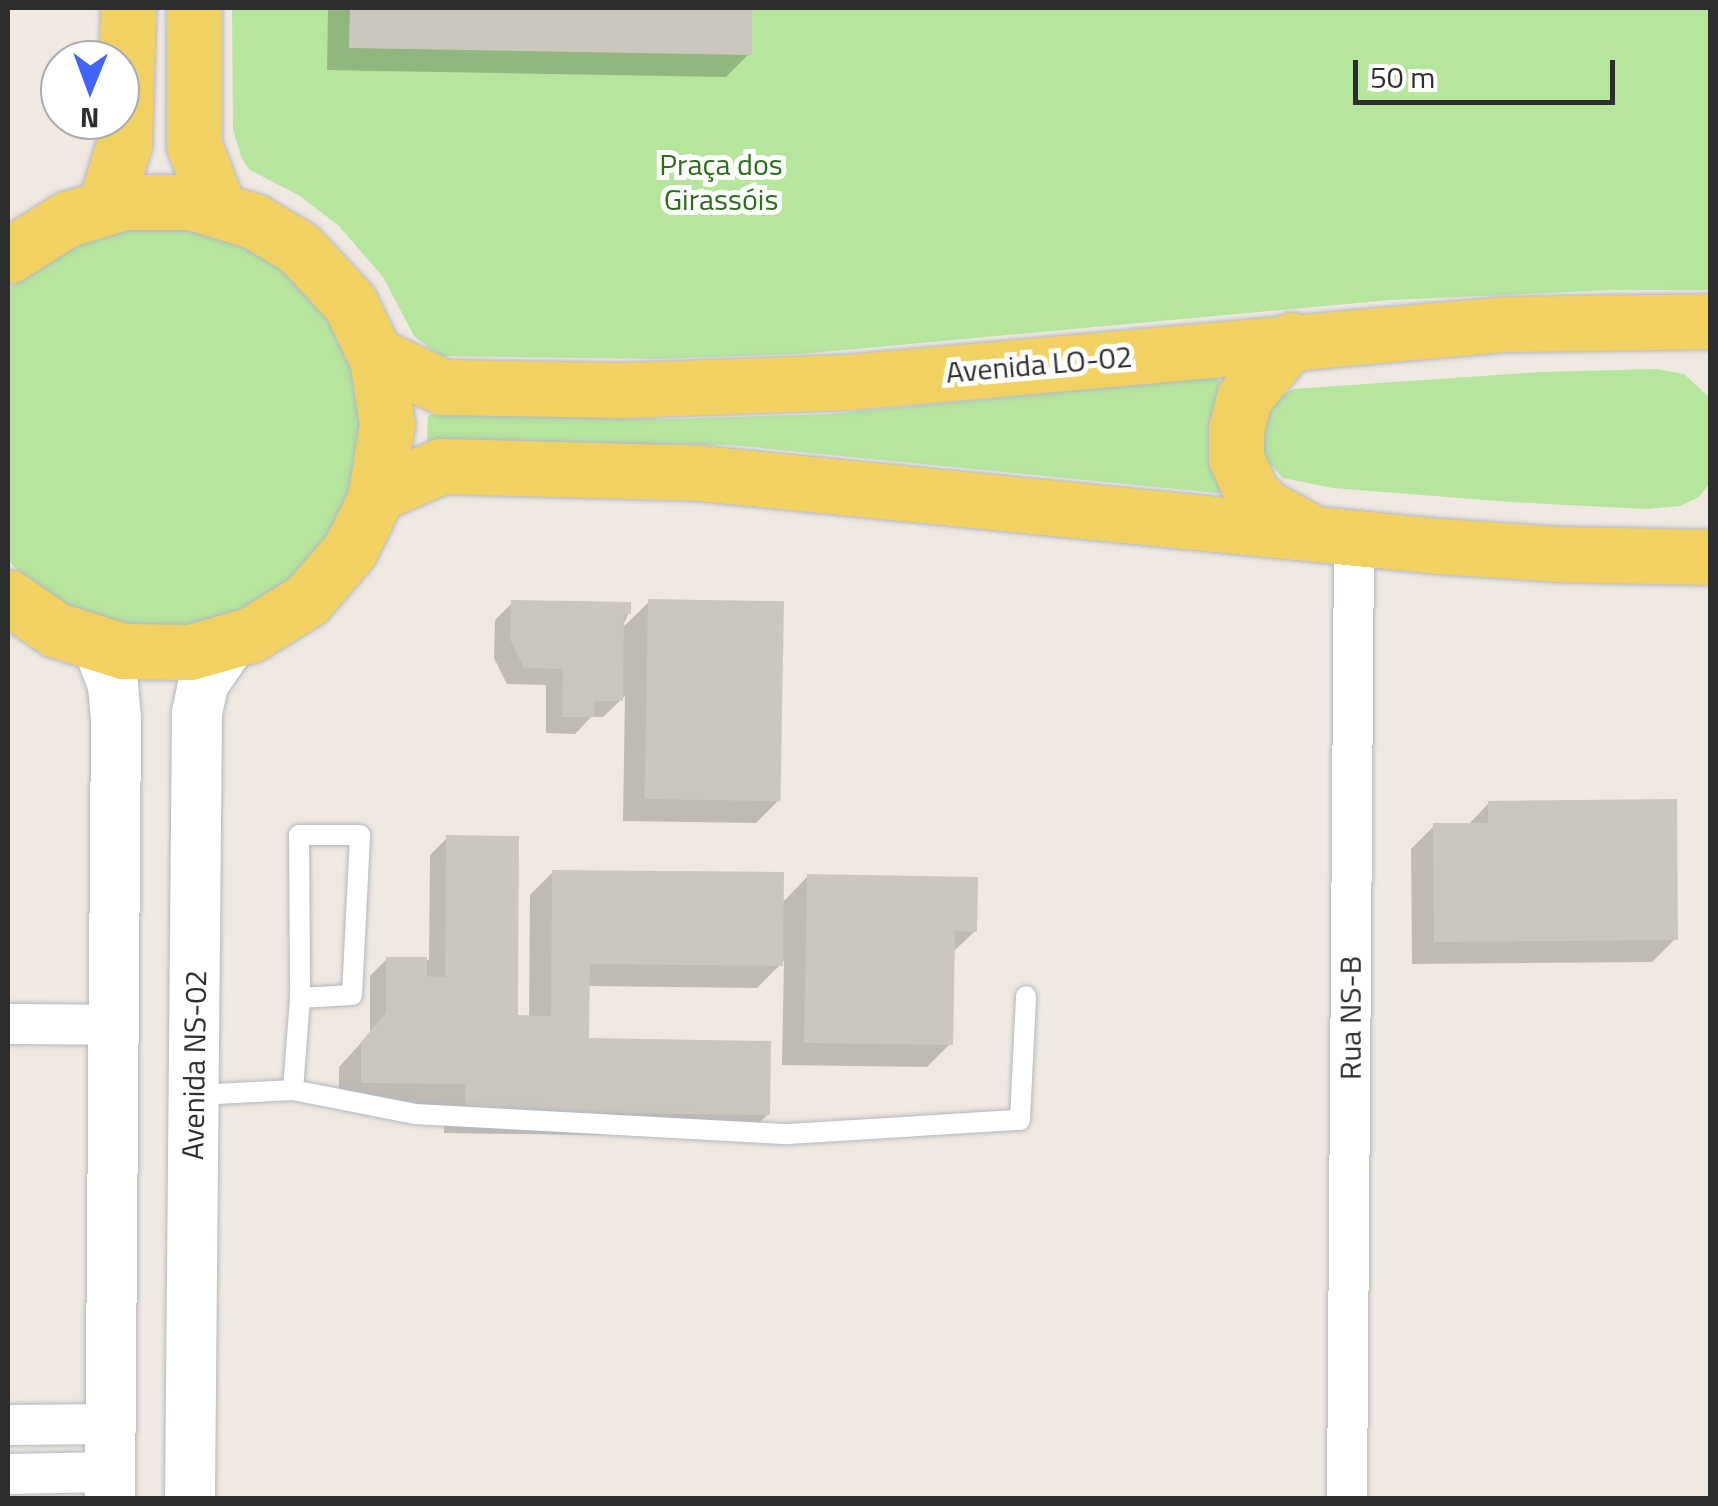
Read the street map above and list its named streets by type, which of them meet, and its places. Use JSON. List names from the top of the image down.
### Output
{
  "streets": {
    "main road": ["Avenida LO-02"],
    "street": ["Rua NS-B", "Avenida NS-02"]
  },
  "parks": ["Praça dos Girassóis"],
  "scale_bar": "50 m",
  "north": "bottom"
}
